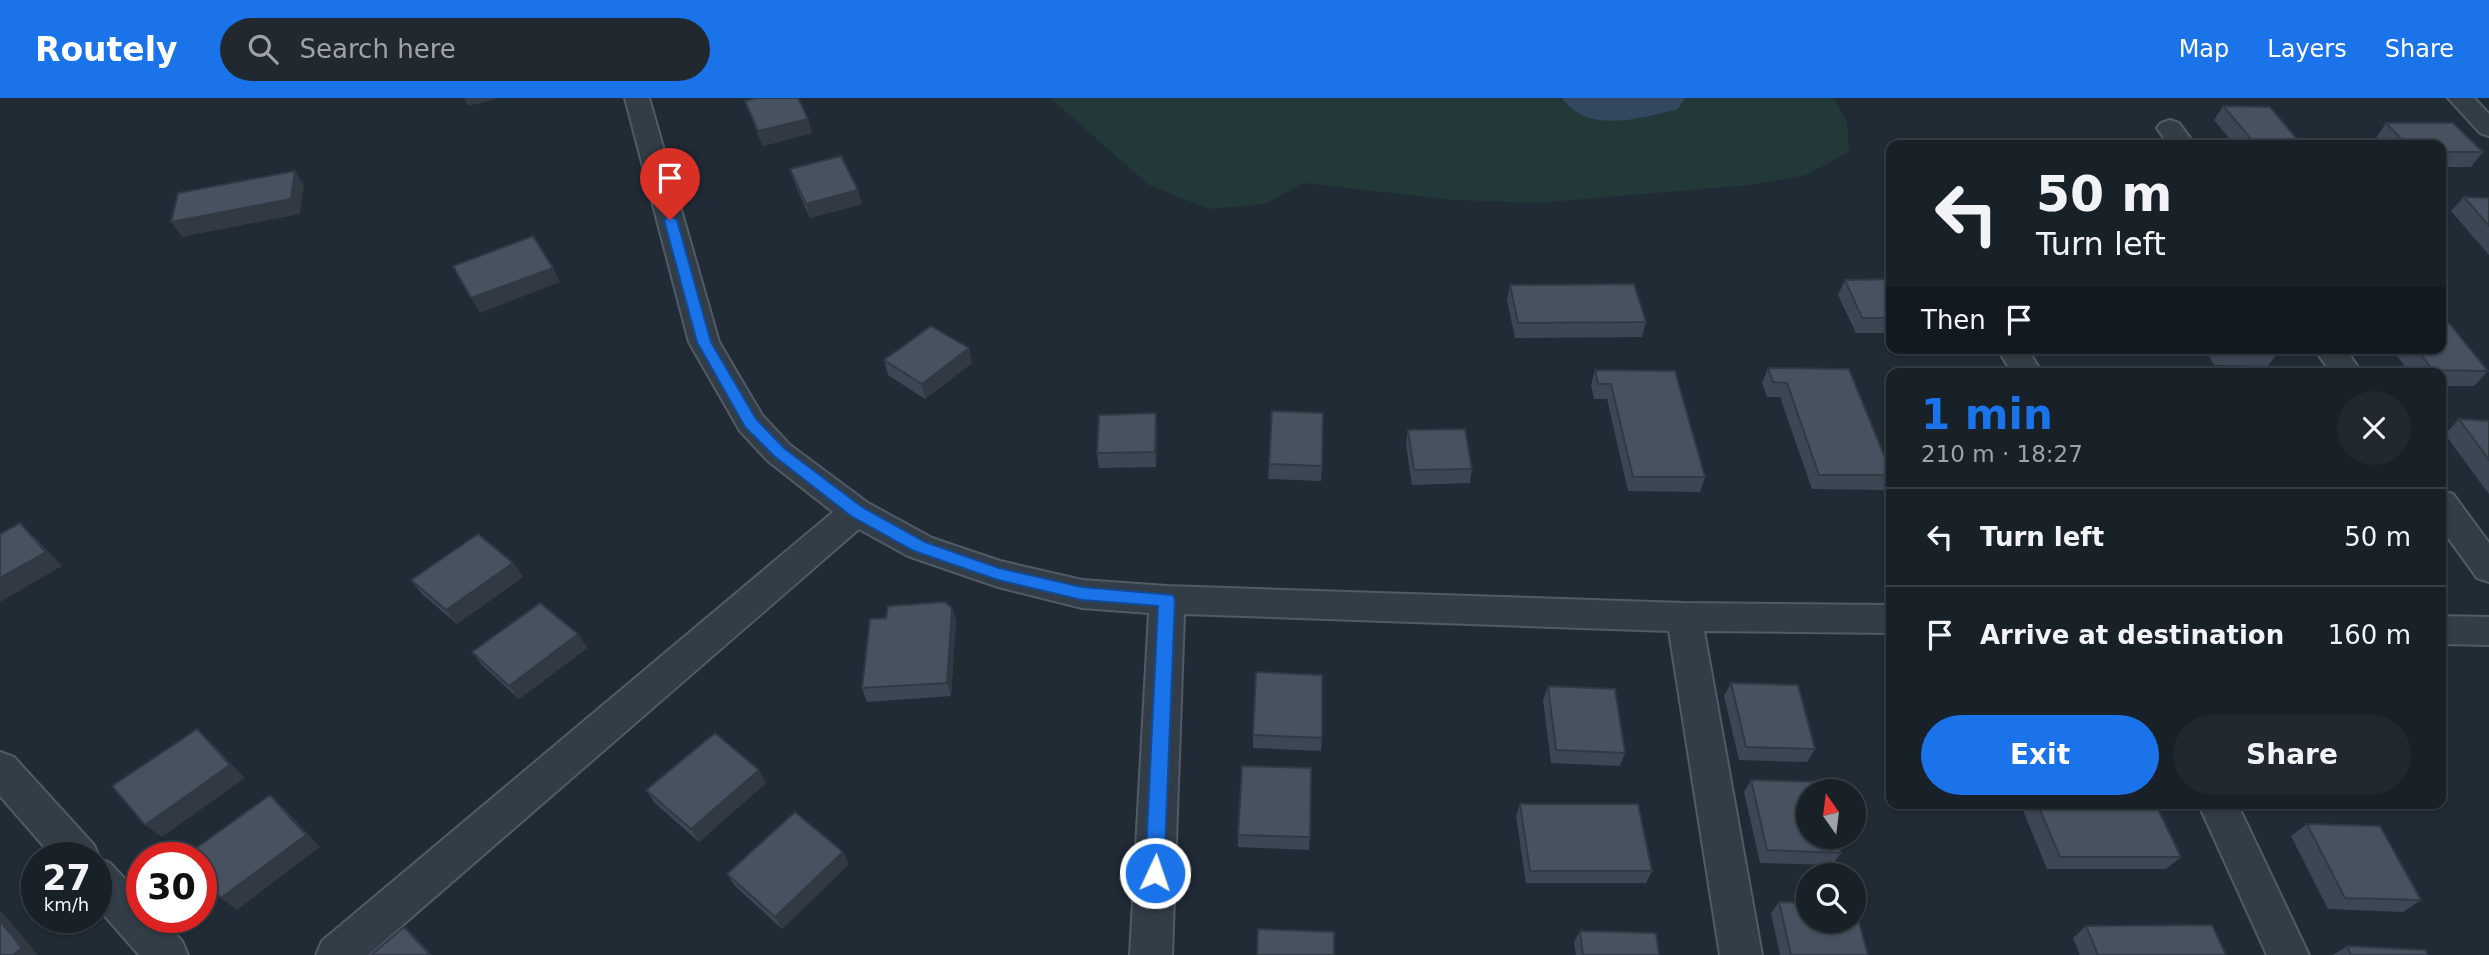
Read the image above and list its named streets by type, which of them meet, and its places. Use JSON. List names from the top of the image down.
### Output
{
  "north": "top",
  "page": {
    "header": "Routely",
    "search": "Search here",
    "nav": ["Map", "Layers", "Share"],
    "turn": ["50 m", "Turn left"],
    "then": "Then",
    "heading": ["1 min", "210 m · 18:27"],
    "list": [
      {
        "name": "Turn left",
        "value": "50 m"
      },
      {
        "name": "Arrive at destination",
        "value": "160 m"
      }
    ],
    "buttons": ["Exit", "Share"],
    "speed": "27 km/h",
    "limit": "30"
  }
}
